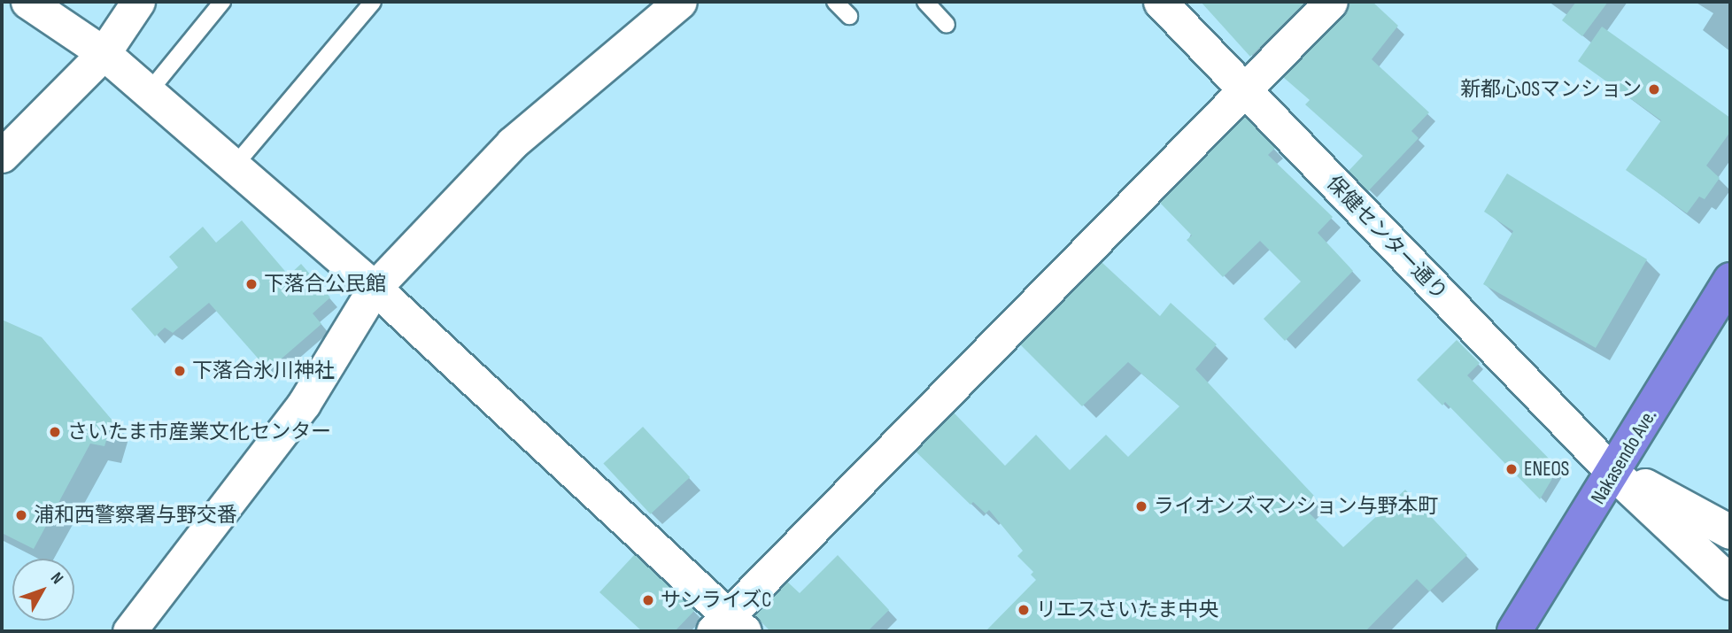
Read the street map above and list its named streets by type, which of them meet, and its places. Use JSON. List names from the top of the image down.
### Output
{
  "streets": {
    "highway": ["Nakasendo Ave."],
    "street": ["保健センター通り"]
  },
  "crossings": [
    ["保健センター通り", "Nakasendo Ave."]
  ],
  "places": [
    "新都心OSマンション",
    "下落合公民館",
    "下落合氷川神社",
    "さいたま市産業文化センター",
    "ENEOS",
    "ライオンズマンション与野本町",
    "浦和西警察署与野交番",
    "サンライズC",
    "リエスさいたま中央"
  ],
  "north": "top right"
}
